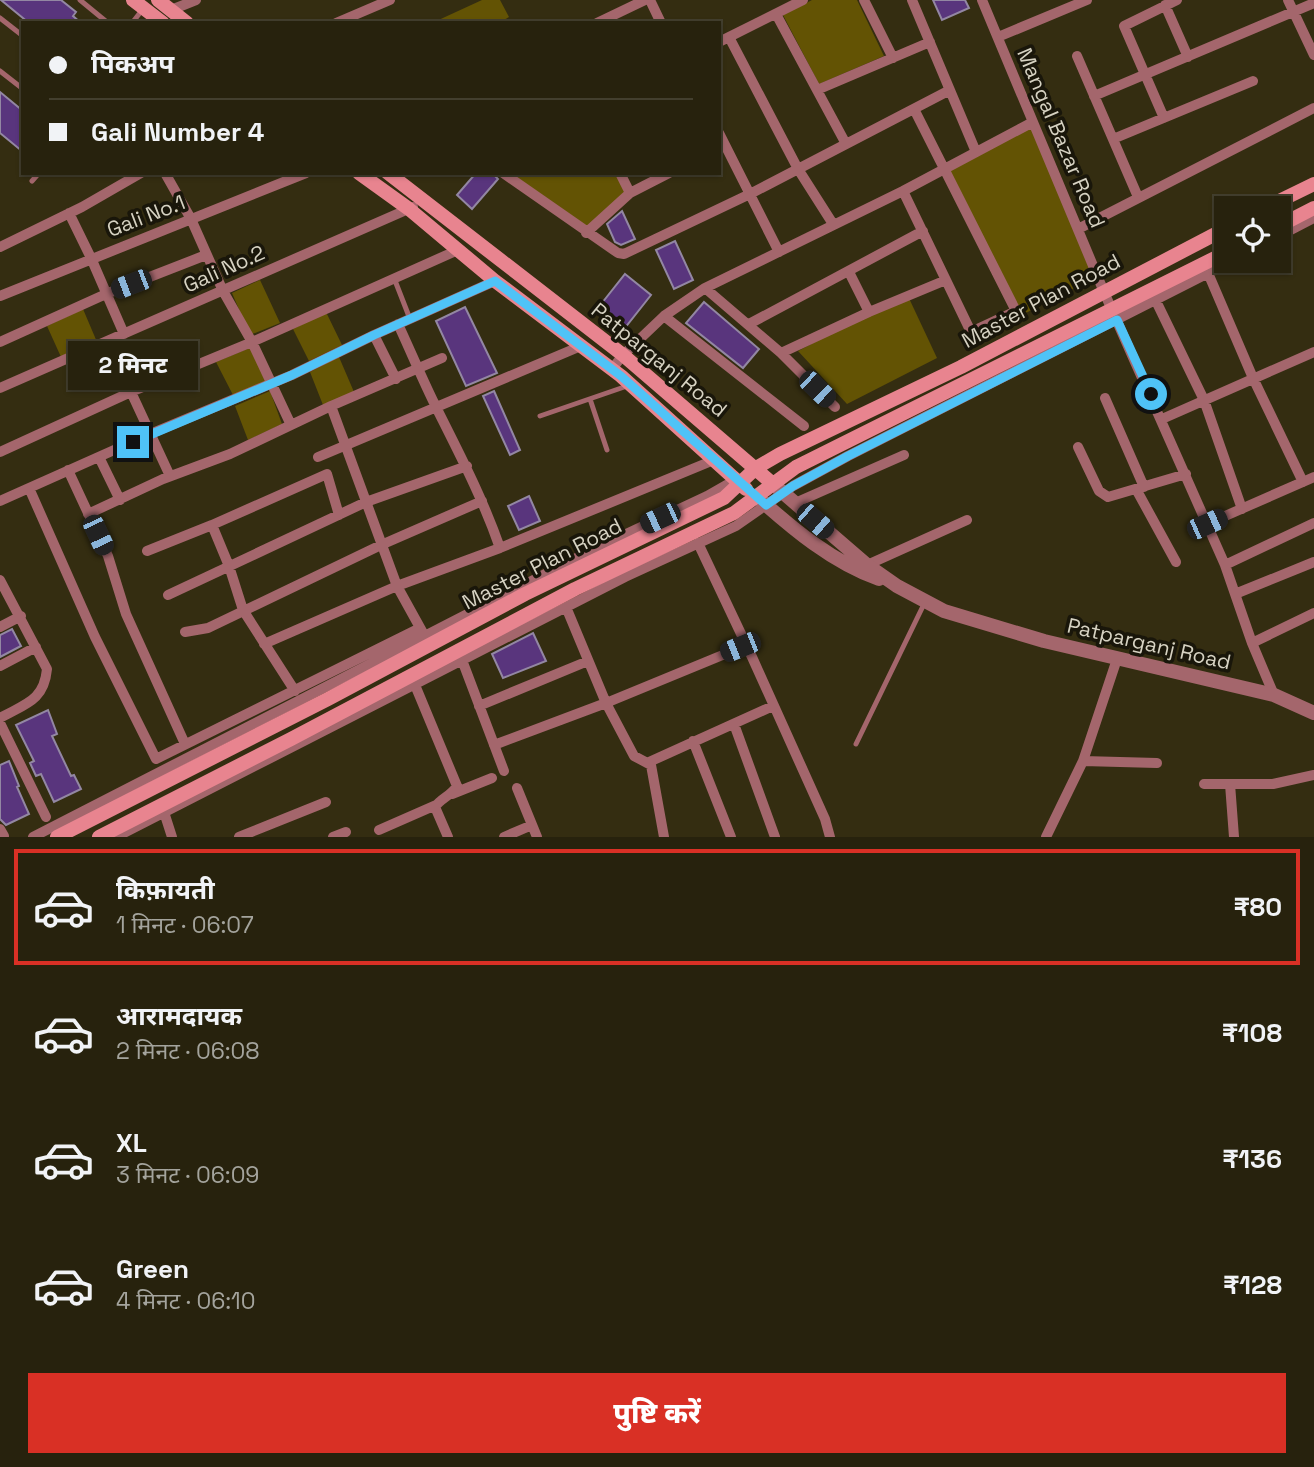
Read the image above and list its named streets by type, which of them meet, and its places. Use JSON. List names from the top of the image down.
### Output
{
  "streets": {
    "main road": ["Master Plan Road", "Patparganj Road"],
    "street": ["Mangal Bazar Road", "Gali No.1", "Gali No.2"]
  },
  "crossings": [
    ["Mangal Bazar Road", "Master Plan Road"],
    ["Mangal Bazar Road", "Patparganj Road"],
    ["Gali No.2", "Patparganj Road"],
    ["Master Plan Road", "Patparganj Road"]
  ],
  "page": {
    "banner": ["पिकअप", "Gali Number 4"],
    "bubble": "2 मिनट",
    "list": [
      {
        "name": "किफ़ायती",
        "note": "1 मिनट · 06:07",
        "value": "₹80"
      },
      {
        "name": "आरामदायक",
        "note": "2 मिनट · 06:08",
        "value": "₹108"
      },
      {
        "name": "XL",
        "note": "3 मिनट · 06:09",
        "value": "₹136"
      },
      {
        "name": "Green",
        "note": "4 मिनट · 06:10",
        "value": "₹128"
      }
    ],
    "buttons": "पुष्टि करें"
  }
}
